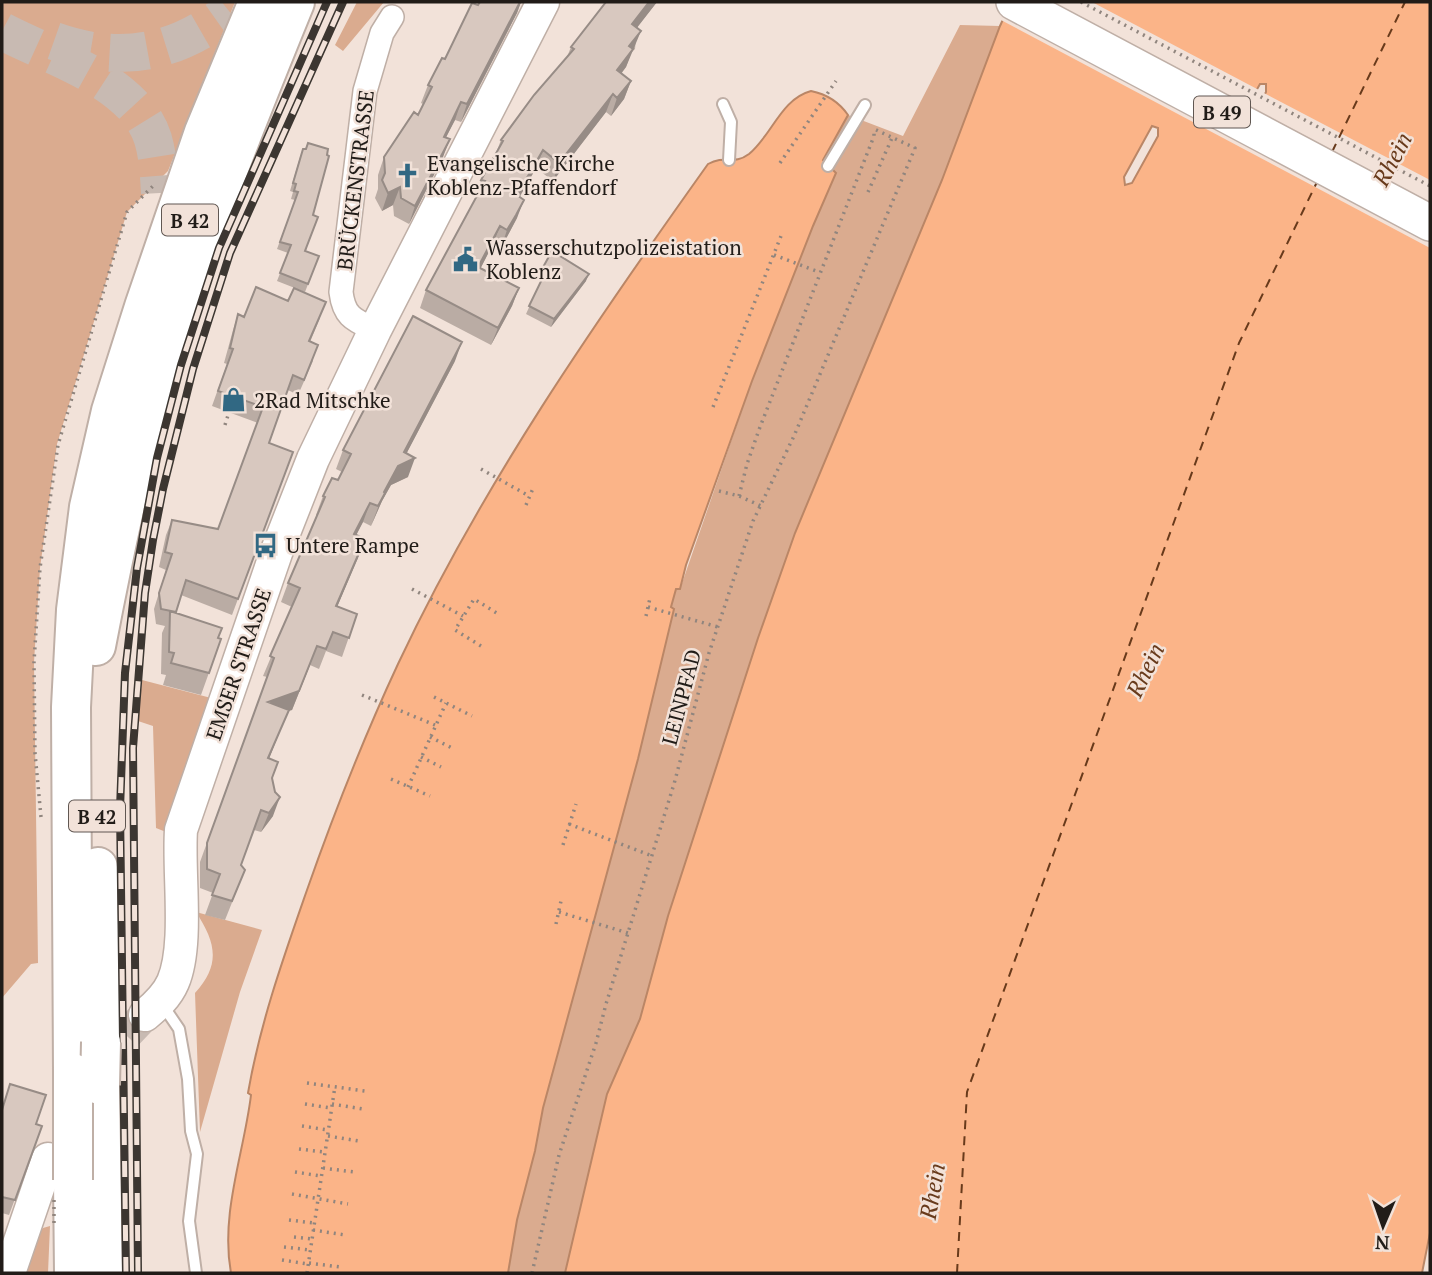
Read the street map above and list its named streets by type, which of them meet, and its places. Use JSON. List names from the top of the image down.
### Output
{
  "streets": {
    "highway": ["B 42"],
    "main road": ["B 49"],
    "street": ["BRÜCKENSTRASSE", "EMSER STRASSE"],
    "path": ["LEINPFAD"]
  },
  "crossings": [
    ["BRÜCKENSTRASSE", "EMSER STRASSE"]
  ],
  "water": ["Rhein"],
  "places": {
    "church": ["Evangelische Kirche Koblenz-Pfaffendorf"],
    "public building": ["Wasserschutzpolizeistation Koblenz"],
    "shop": ["2Rad Mitschke"],
    "bus stop": ["Untere Rampe"]
  },
  "north": "bottom"
}
